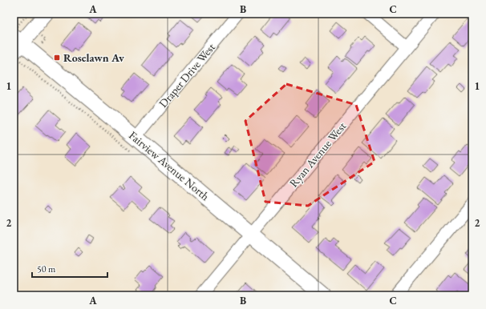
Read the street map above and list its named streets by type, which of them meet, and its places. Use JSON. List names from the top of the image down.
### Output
{
  "streets": {
    "street": ["Draper Drive West", "Ryan Avenue West", "Fairview Avenue North"]
  },
  "crossings": [
    ["Draper Drive West", "Fairview Avenue North"],
    ["Ryan Avenue West", "Fairview Avenue North"]
  ],
  "places": {
    "transit": ["Roselawn Av"]
  },
  "scale_bar": "50 m",
  "grid": {
    "columns": ["A", "B", "C"],
    "rows": ["1", "2"]
  }
}
